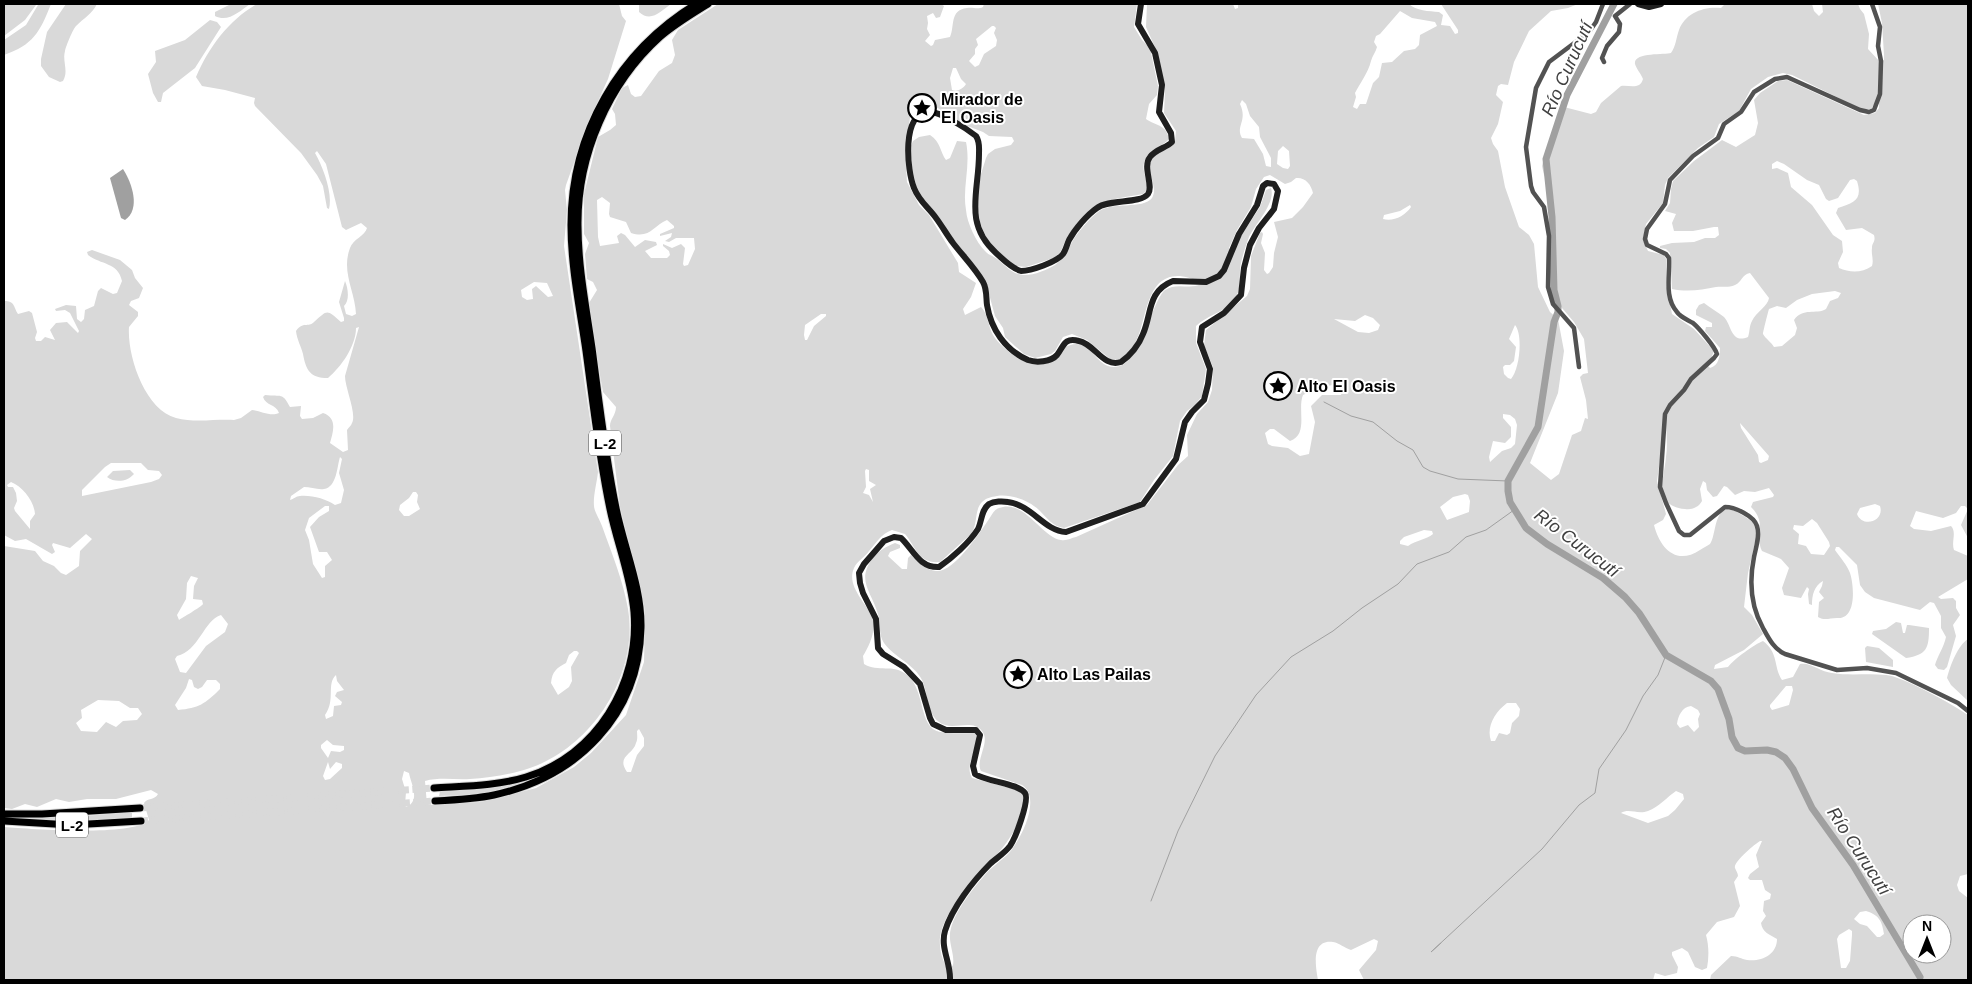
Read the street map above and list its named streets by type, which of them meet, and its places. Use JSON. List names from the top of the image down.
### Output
{
  "streets": {
    "highway": ["L-2"]
  },
  "water": ["Río Curucutí"],
  "places": {
    "place": ["Mirador de El Oasis", "Alto El Oasis", "Alto Las Pailas"]
  },
  "north": "top"
}
